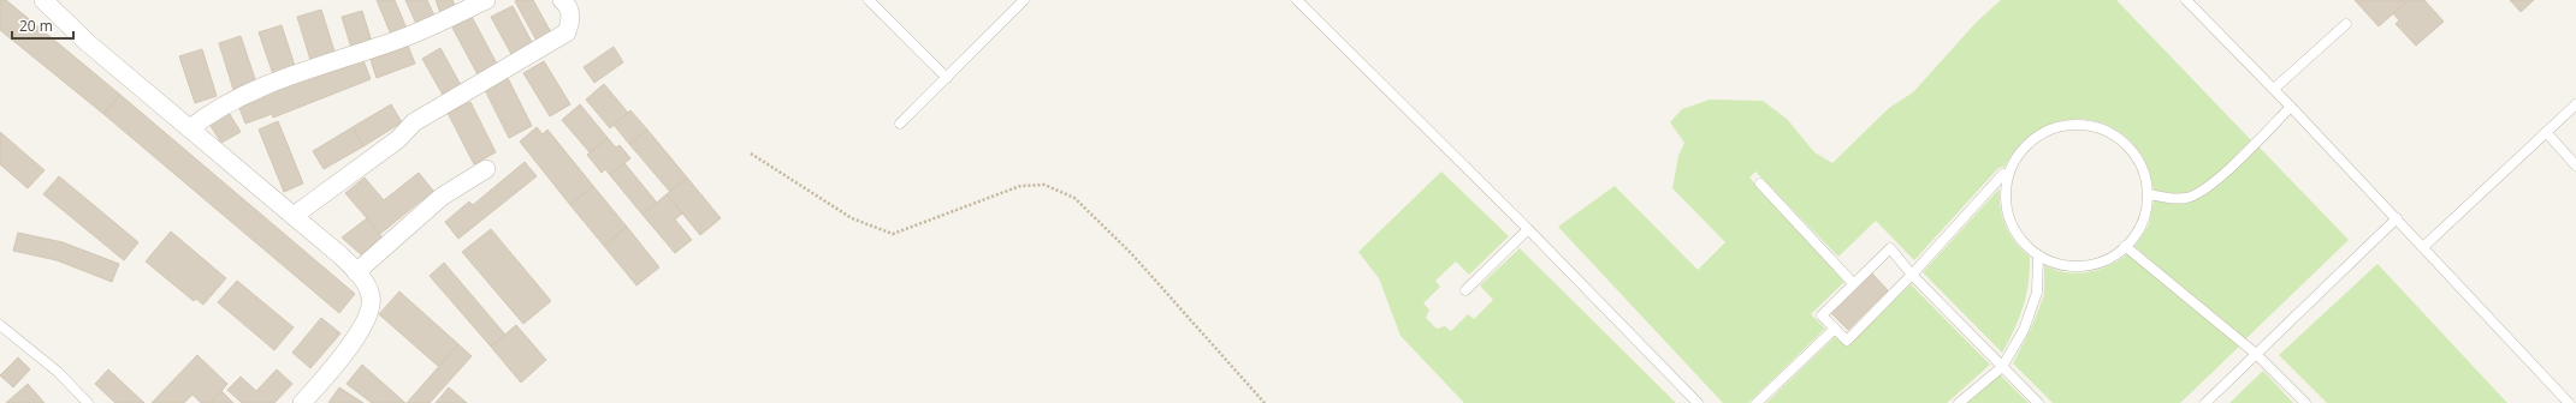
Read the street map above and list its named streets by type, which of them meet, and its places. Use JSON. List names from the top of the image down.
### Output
{
  "scale_bar": "20 m"
}
